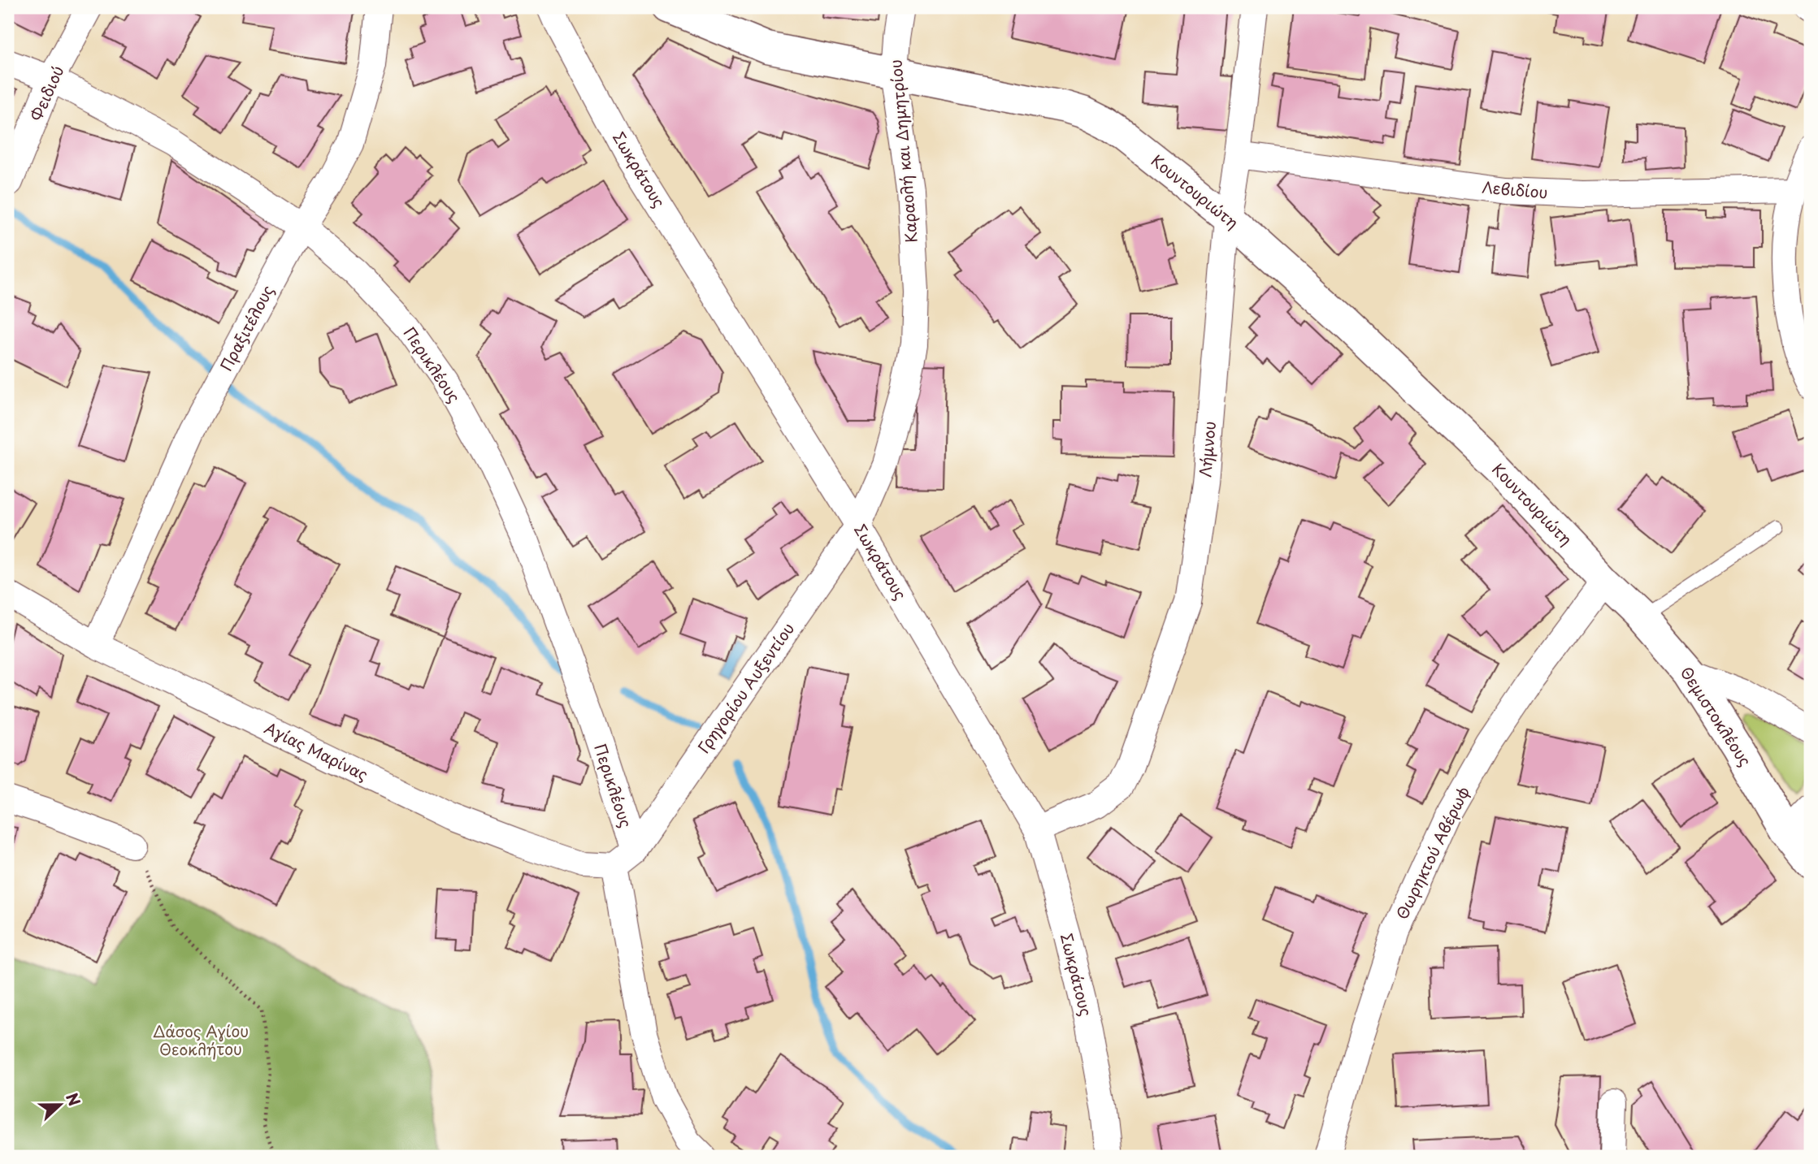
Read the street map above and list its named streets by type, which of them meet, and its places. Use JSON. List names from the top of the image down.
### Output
{
  "streets": {
    "street": [
      "Φειδιού",
      "Καραολή και Δημητρίου",
      "Σωκράτους",
      "Λεβιδίου",
      "Κουντουριώτη",
      "Πραξιτέλους",
      "Περικλέους",
      "Λήμνου",
      "Γρηγορίου Αυξεντίου",
      "Θεμιστοκλέους",
      "Αγίας Μαρίνας",
      "Θωρηκτού Αβέρωφ"
    ]
  },
  "crossings": [
    ["Φειδιού", "Περικλέους"],
    ["Καραολή και Δημητρίου", "Σωκράτους"],
    ["Καραολή και Δημητρίου", "Κουντουριώτη"],
    ["Καραολή και Δημητρίου", "Γρηγορίου Αυξεντίου"],
    ["Σωκράτους", "Λήμνου"],
    ["Σωκράτους", "Γρηγορίου Αυξεντίου"],
    ["Λεβιδίου", "Λήμνου"],
    ["Κουντουριώτη", "Λήμνου"],
    ["Κουντουριώτη", "Θεμιστοκλέους"],
    ["Κουντουριώτη", "Θωρηκτού Αβέρωφ"],
    ["Πραξιτέλους", "Περικλέους"],
    ["Πραξιτέλους", "Αγίας Μαρίνας"],
    ["Περικλέους", "Γρηγορίου Αυξεντίου"],
    ["Θεμιστοκλέους", "Θωρηκτού Αβέρωφ"]
  ],
  "parks": ["Δάσος Αγίου Θεοκλήτου"],
  "north": "right"
}
